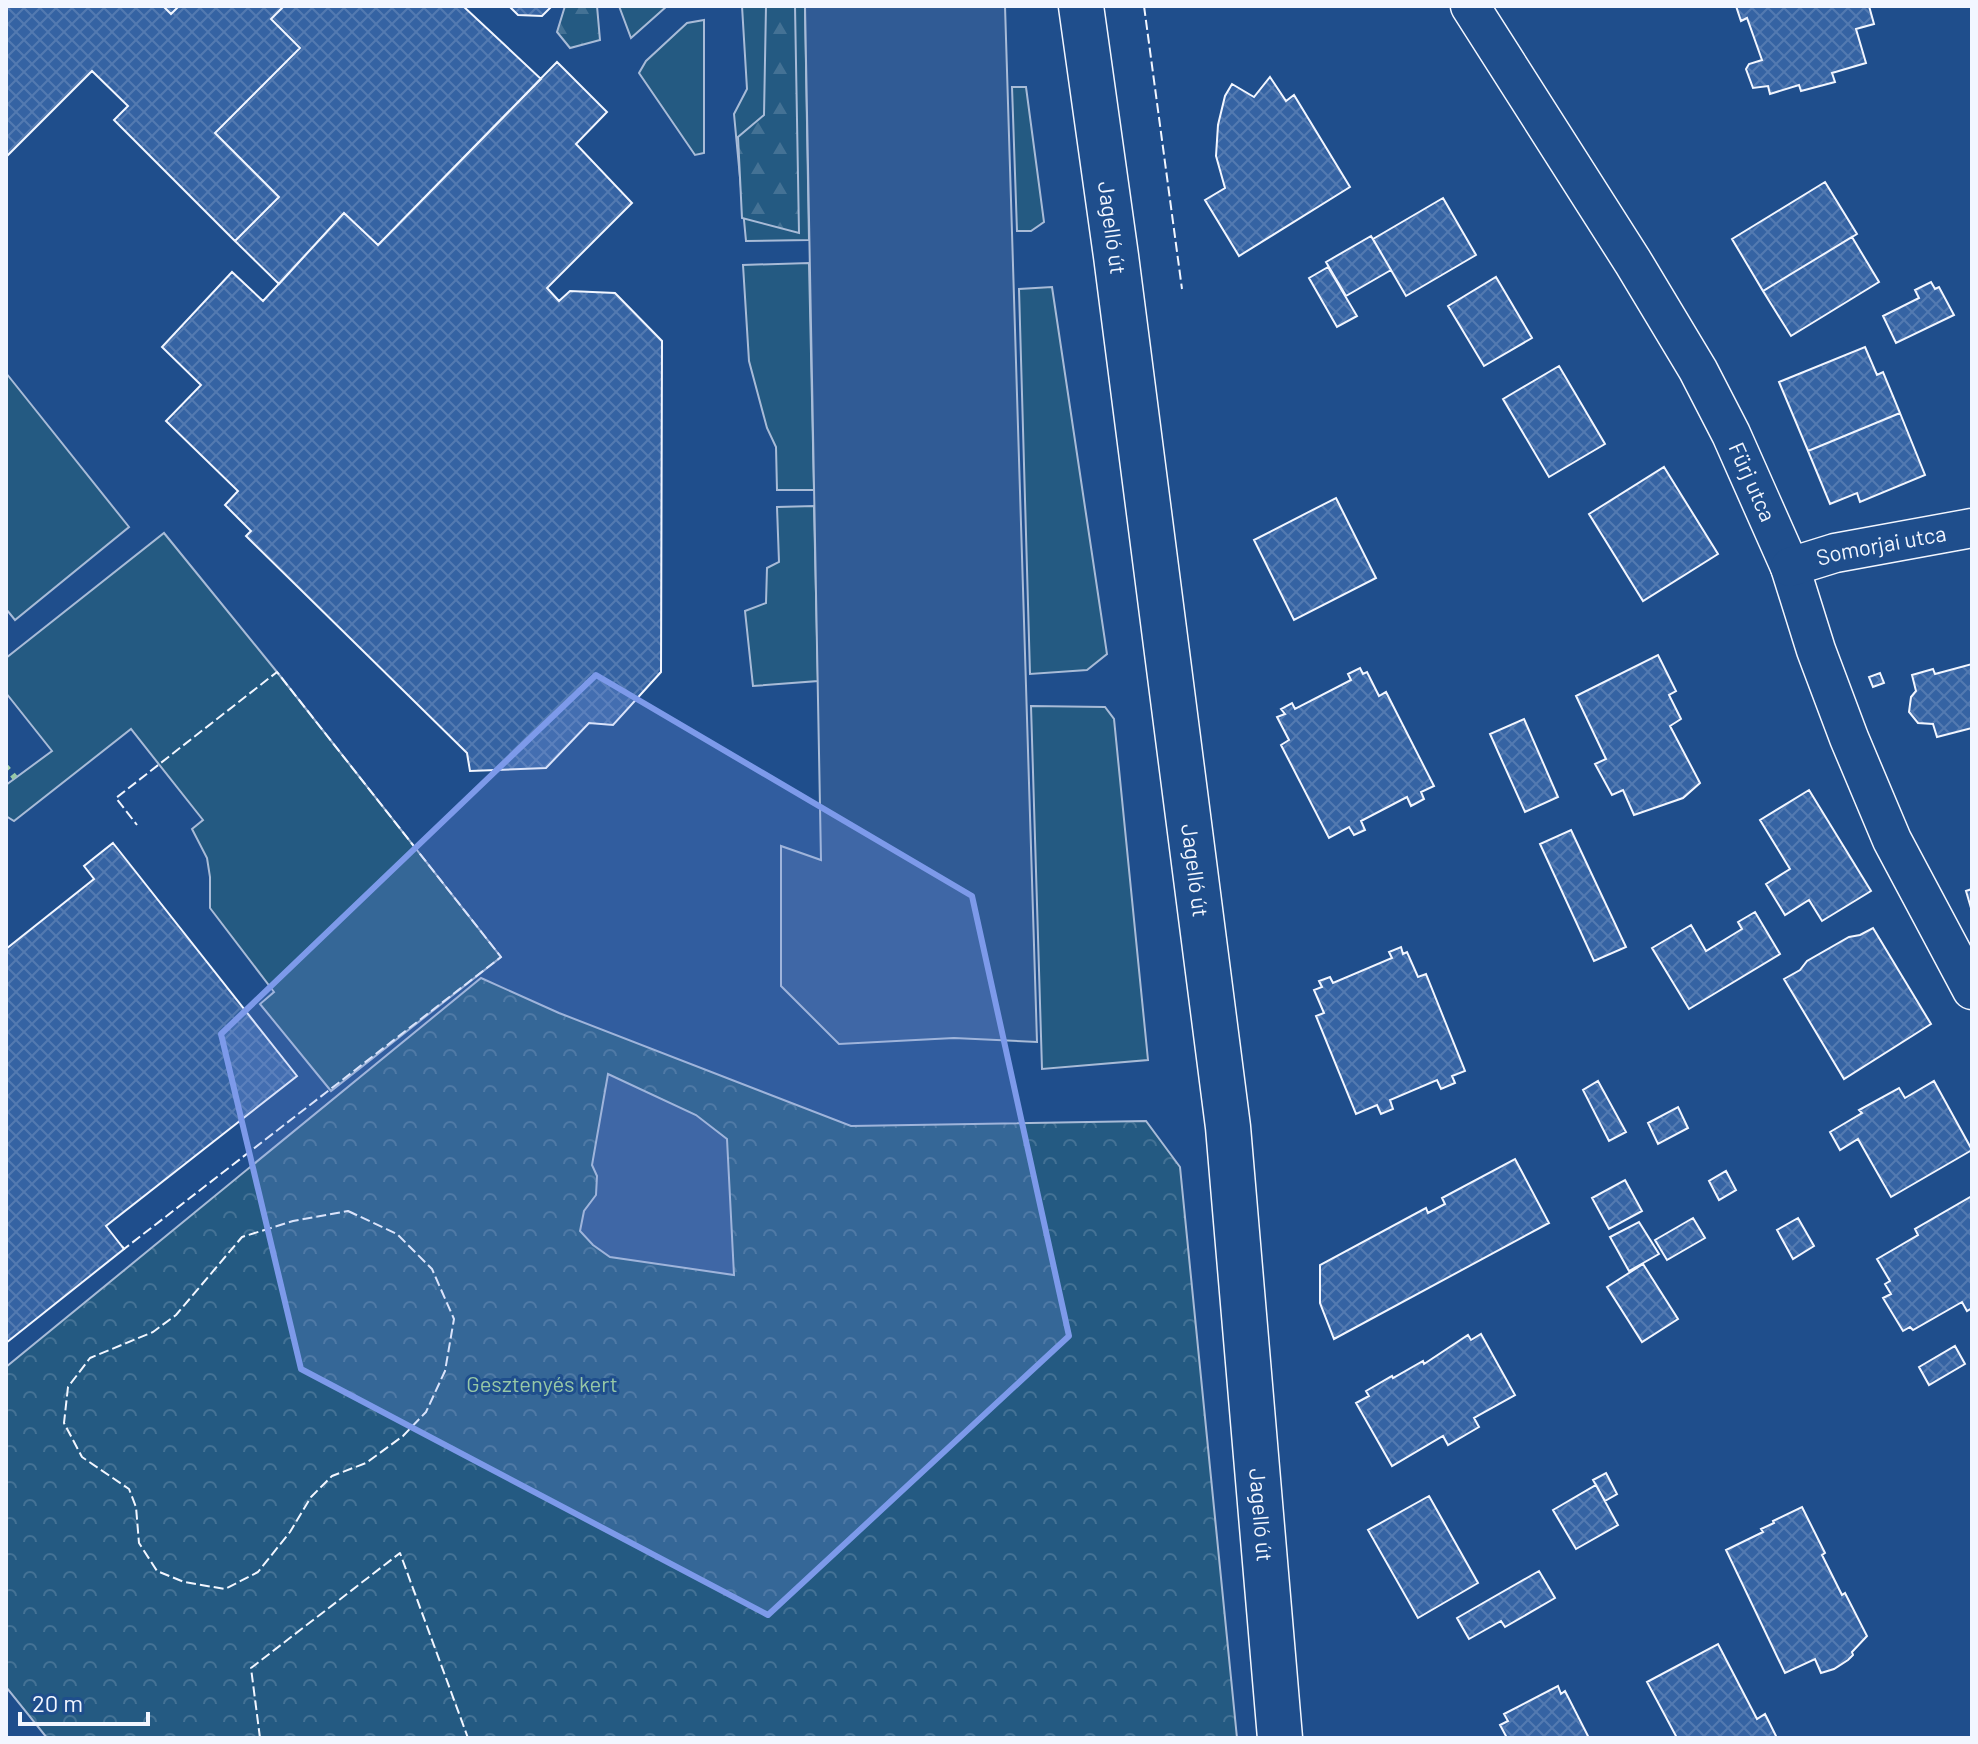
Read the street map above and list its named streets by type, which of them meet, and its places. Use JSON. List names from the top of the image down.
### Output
{
  "streets": {
    "street": ["Jagelló út", "Fürj utca", "Somorjai utca"]
  },
  "crossings": [
    ["Fürj utca", "Somorjai utca"]
  ],
  "parks": ["Gesztenyés kert"],
  "scale_bar": "20 m"
}
